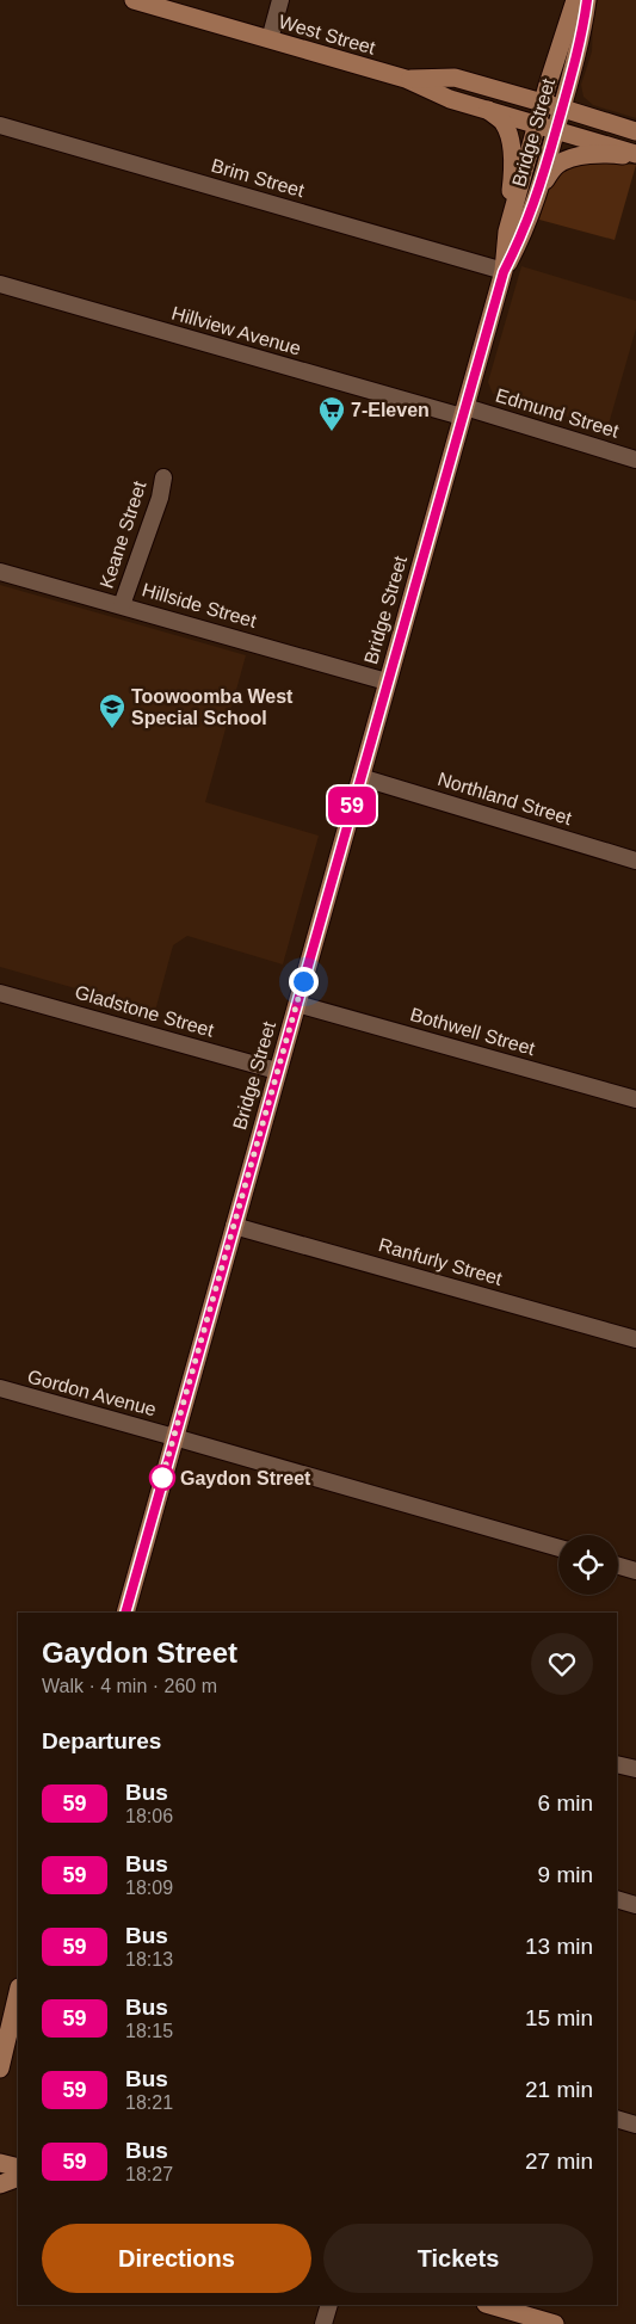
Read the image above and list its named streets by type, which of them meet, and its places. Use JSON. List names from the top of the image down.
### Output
{
  "streets": {
    "main road": ["West Street", "Bridge Street"],
    "street": [
      "Brim Street",
      "Hillview Avenue",
      "Edmund Street",
      "Keane Street",
      "Hillside Street",
      "Northland Street",
      "Gladstone Street",
      "Bothwell Street",
      "Ranfurly Street",
      "Gordon Avenue"
    ]
  },
  "crossings": [
    ["West Street", "Bridge Street"],
    ["Bridge Street", "Brim Street"],
    ["Bridge Street", "Hillview Avenue"],
    ["Bridge Street", "Edmund Street"],
    ["Bridge Street", "Hillside Street"],
    ["Bridge Street", "Northland Street"],
    ["Bridge Street", "Gladstone Street"],
    ["Bridge Street", "Bothwell Street"],
    ["Bridge Street", "Ranfurly Street"],
    ["Bridge Street", "Gordon Avenue"],
    ["Hillview Avenue", "Edmund Street"],
    ["Keane Street", "Hillside Street"]
  ],
  "places": {
    "supermarket": ["7-Eleven"],
    "school or university": ["Toowoomba West Special School"],
    "other": ["Gaydon Street"]
  },
  "lines": ["bus line 59"],
  "page": {
    "on_map": "59",
    "heading": [
      ["Gaydon Street", "Walk · 4 min · 260 m"],
      "Departures"
    ],
    "list": [
      {
        "mark": "59",
        "name": "Bus",
        "note": "18:06",
        "value": "6 min"
      },
      {
        "mark": "59",
        "name": "Bus",
        "note": "18:09",
        "value": "9 min"
      },
      {
        "mark": "59",
        "name": "Bus",
        "note": "18:13",
        "value": "13 min"
      },
      {
        "mark": "59",
        "name": "Bus",
        "note": "18:15",
        "value": "15 min"
      },
      {
        "mark": "59",
        "name": "Bus",
        "note": "18:21",
        "value": "21 min"
      },
      {
        "mark": "59",
        "name": "Bus",
        "note": "18:27",
        "value": "27 min"
      }
    ],
    "buttons": ["Directions", "Tickets"]
  }
}
